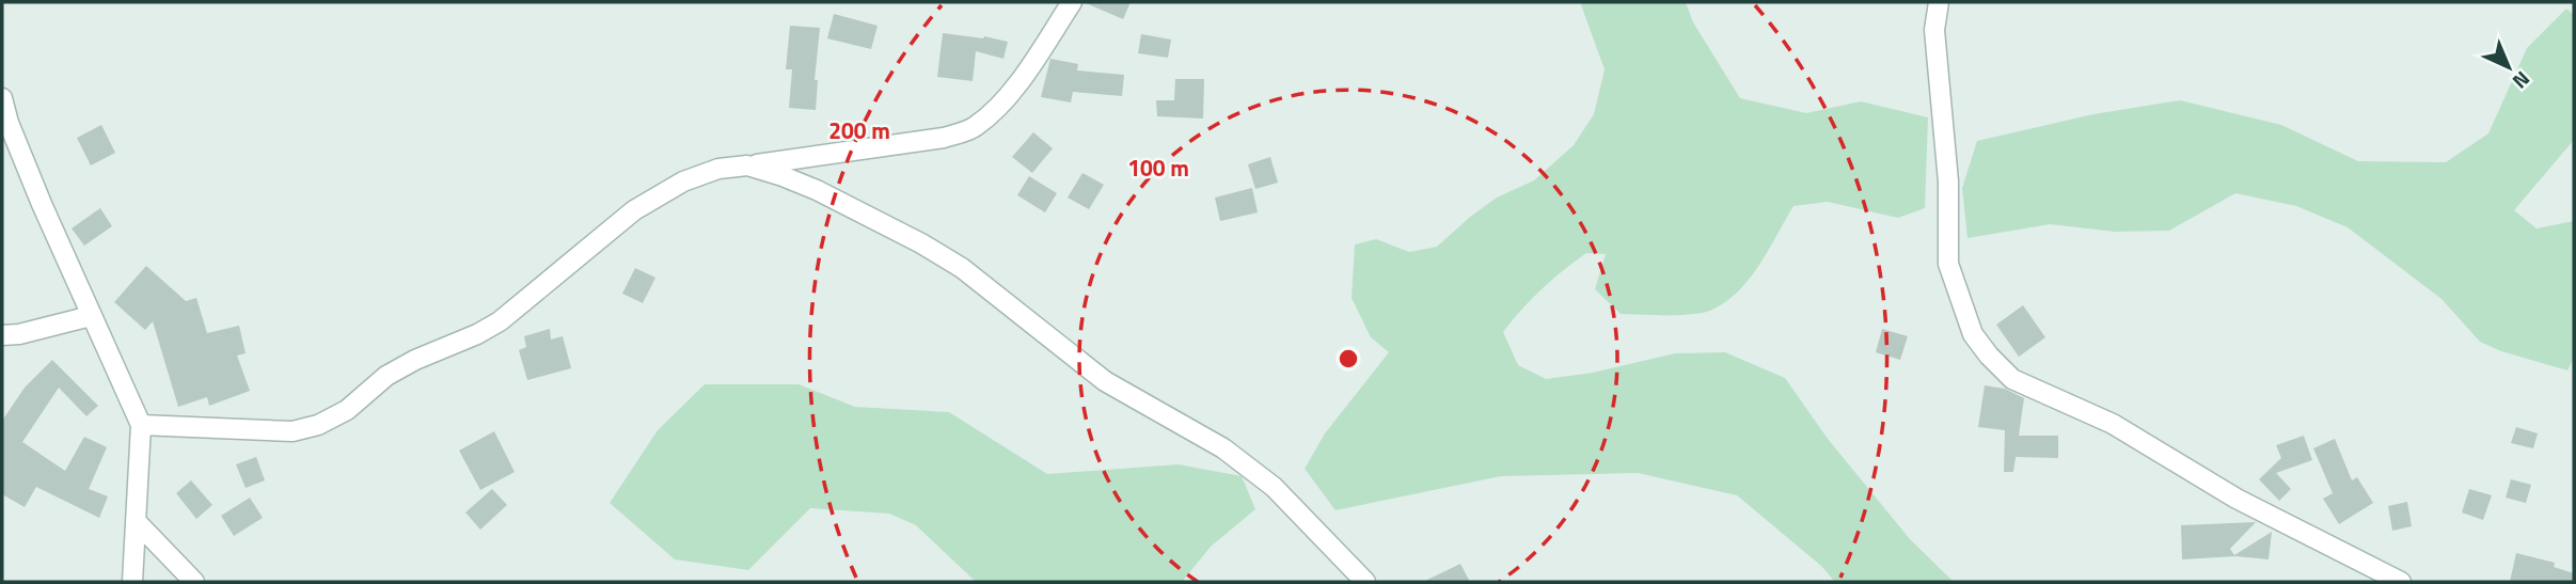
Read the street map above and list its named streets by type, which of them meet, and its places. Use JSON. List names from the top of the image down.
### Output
{
  "north": "bottom right",
  "rings": ["200 m", "100 m"]
}
